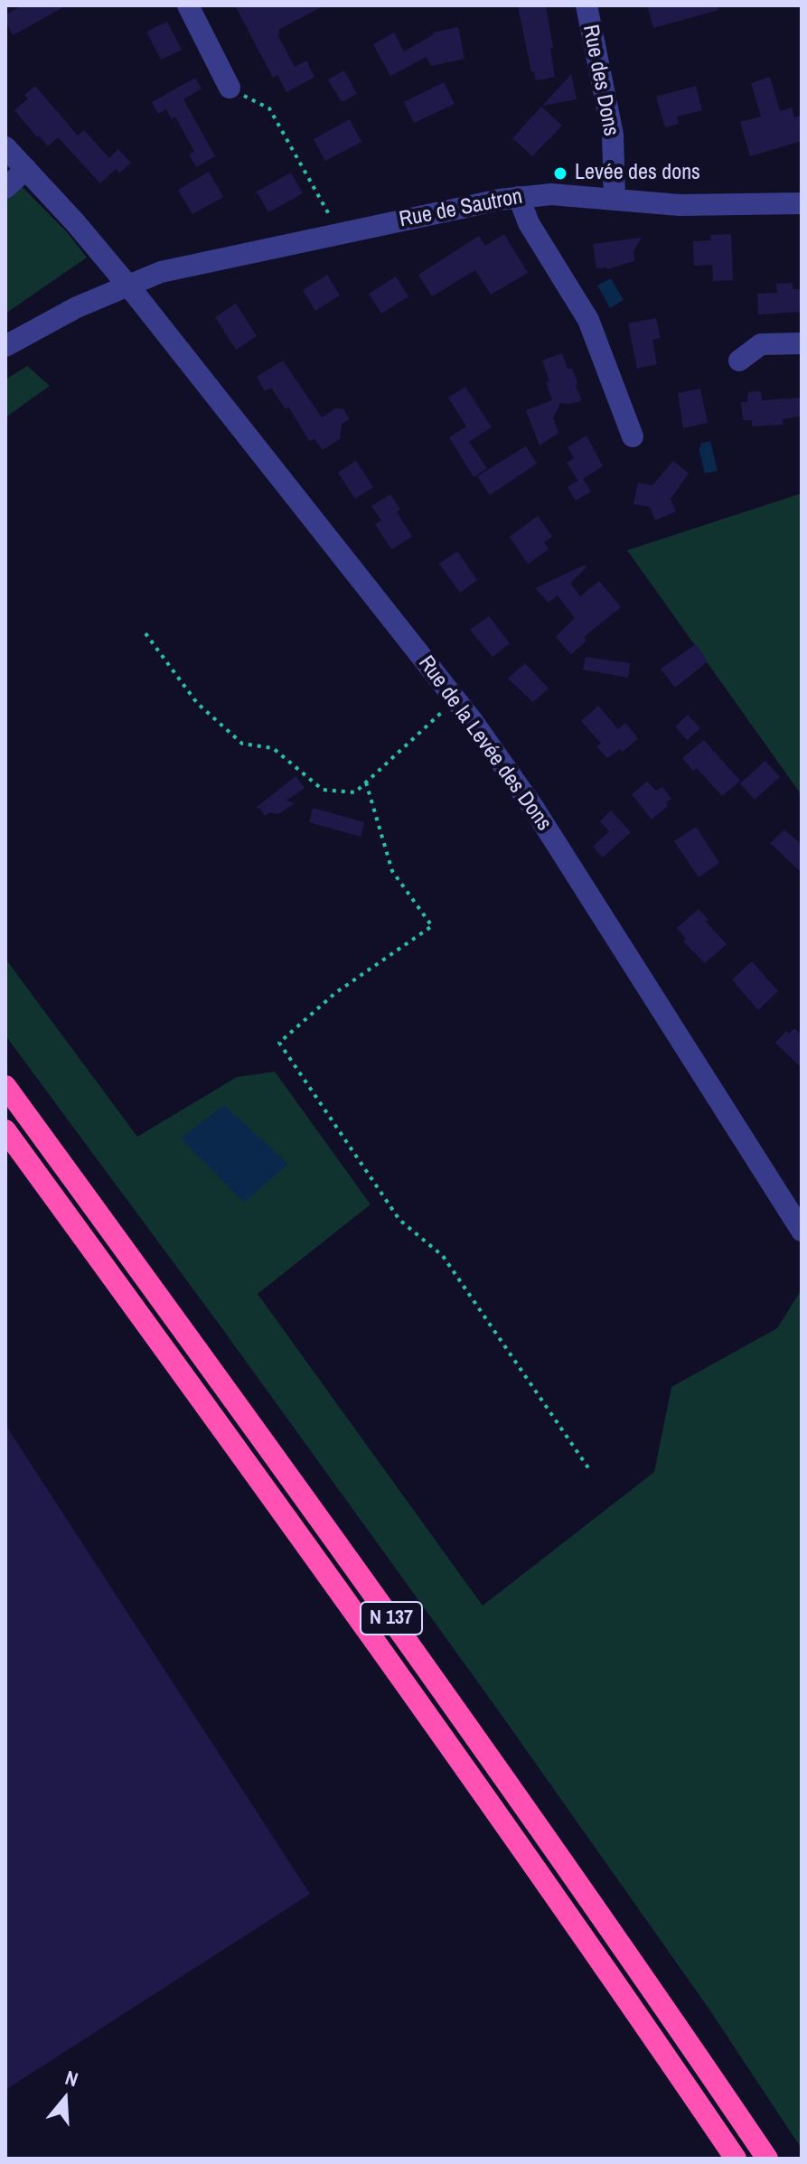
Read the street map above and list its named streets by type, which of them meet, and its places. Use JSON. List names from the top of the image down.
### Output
{
  "streets": {
    "highway": ["N 137"],
    "street": ["Rue des Dons", "Rue de Sautron", "Rue de la Levée des Dons"]
  },
  "crossings": [
    ["Rue des Dons", "Rue de Sautron"],
    ["Rue de Sautron", "Rue de la Levée des Dons"]
  ],
  "places": ["Levée des dons"],
  "north": "top"
}
